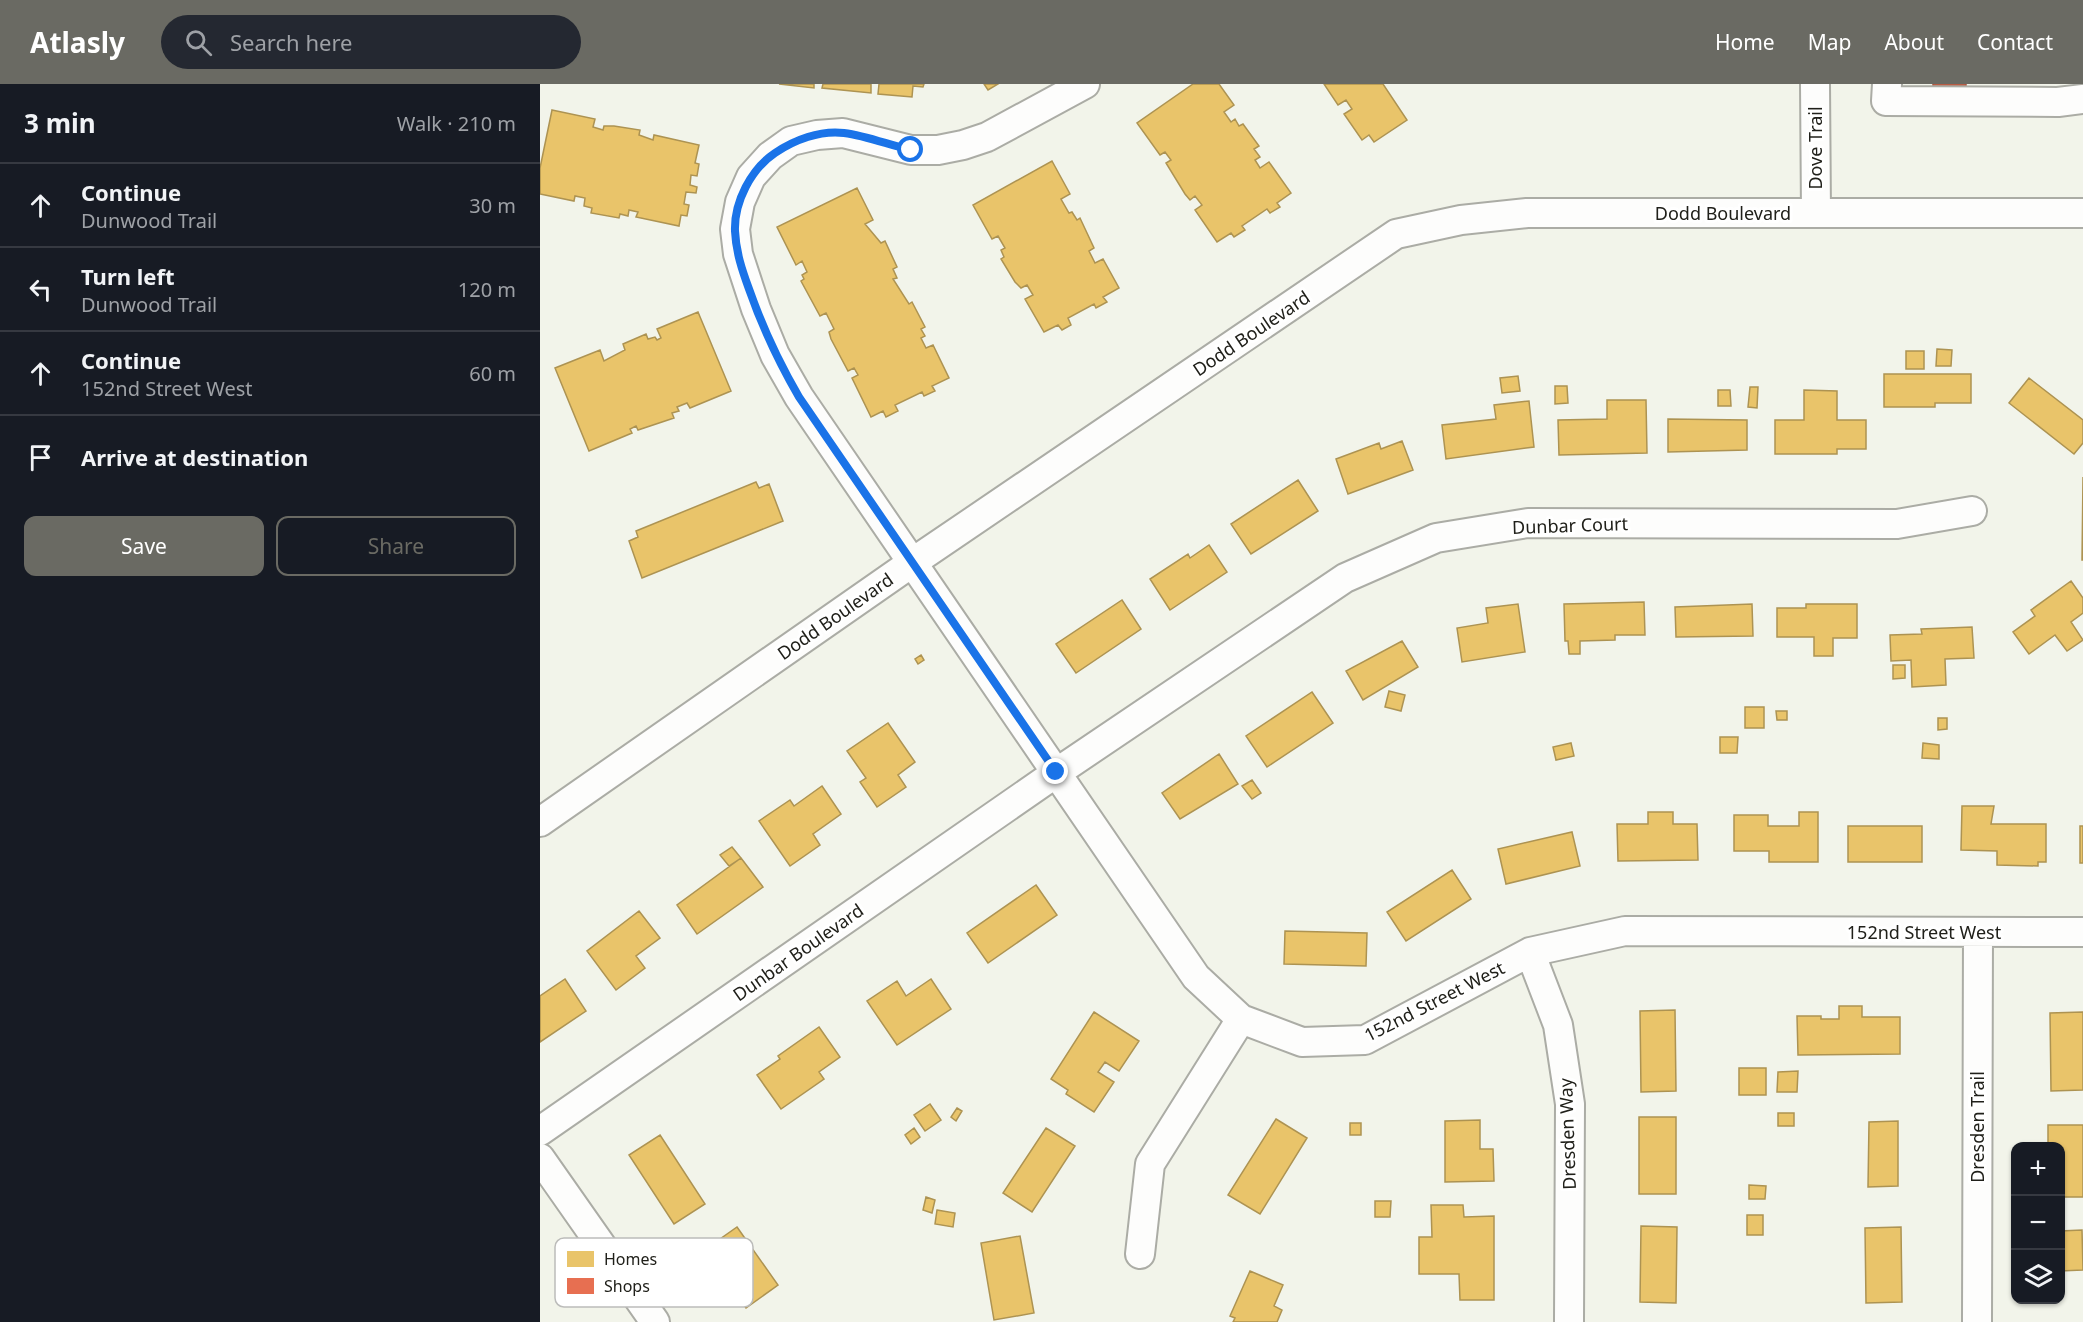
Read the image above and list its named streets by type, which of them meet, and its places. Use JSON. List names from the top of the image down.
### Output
{
  "streets": {
    "street": [
      "Dove Trail",
      "Dodd Boulevard",
      "Dunbar Court",
      "152nd Street West",
      "Dunbar Boulevard",
      "Dresden Trail",
      "Dresden Way"
    ]
  },
  "crossings": [
    ["Dove Trail", "Dodd Boulevard"],
    ["Dodd Boulevard", "152nd Street West"],
    ["Dunbar Court", "152nd Street West"],
    ["Dunbar Court", "Dunbar Boulevard"],
    ["152nd Street West", "Dunbar Boulevard"],
    ["152nd Street West", "Dresden Trail"],
    ["152nd Street West", "Dresden Way"]
  ],
  "legend": ["Homes", "Shops"],
  "page": {
    "header": "Atlasly",
    "search": "Search here",
    "nav": [
      "Home",
      "Map",
      "About",
      "Contact"
    ],
    "heading": ["3 min", "Walk · 210 m"],
    "list": [
      ["Continue", "Dunwood Trail", "30 m"],
      ["Turn left", "Dunwood Trail", "120 m"],
      ["Continue", "152nd Street West", "60 m"],
      "Arrive at destination"
    ],
    "buttons": ["Save", "Share"],
    "map_buttons": ["+", "−"]
  }
}
